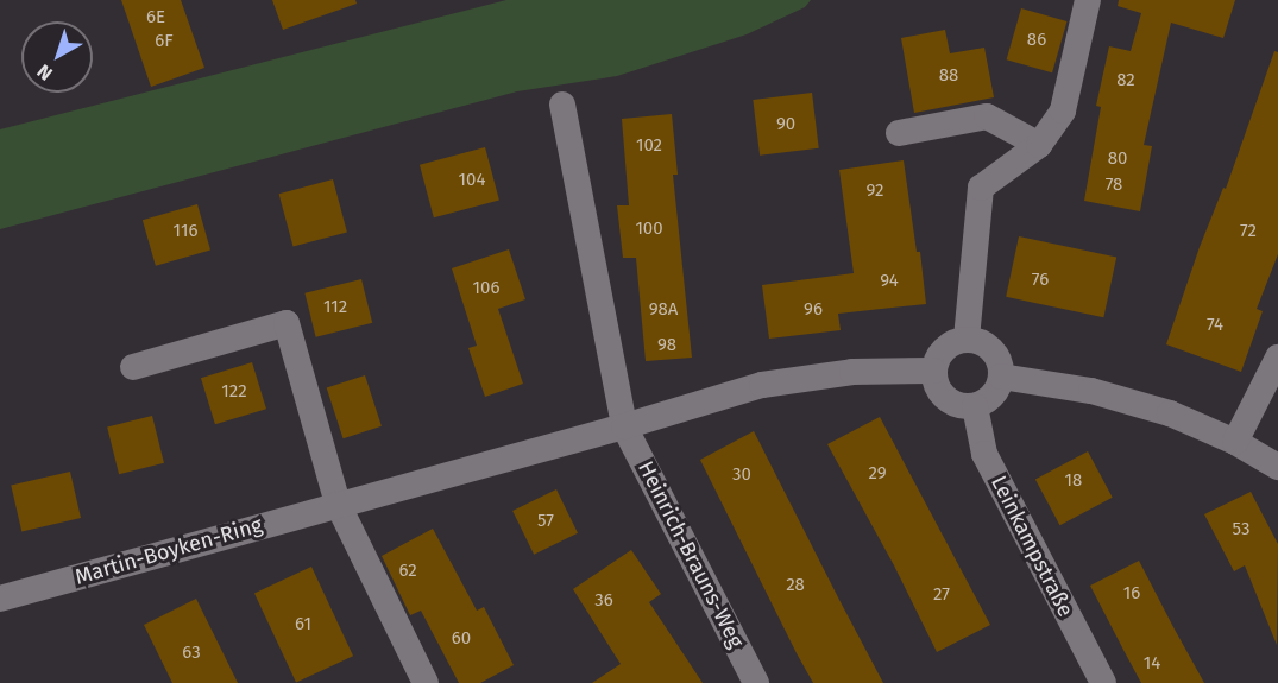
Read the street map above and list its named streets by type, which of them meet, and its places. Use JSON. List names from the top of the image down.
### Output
{
  "streets": {
    "street": ["Leinkampstraße", "Martin-Boyken-Ring", "Heinrich-Brauns-Weg"]
  },
  "crossings": [
    ["Leinkampstraße", "Martin-Boyken-Ring"],
    ["Martin-Boyken-Ring", "Heinrich-Brauns-Weg"]
  ],
  "house_numbers": [
    "6E",
    "86",
    "6F",
    "88",
    "82",
    "90",
    "102",
    "80",
    "104",
    "78",
    "92",
    "100",
    "116",
    "72",
    "76",
    "94",
    "106",
    "112",
    "98A",
    "96",
    "74",
    "98",
    "122",
    "29",
    "30",
    "18",
    "57",
    "53",
    "62",
    "28",
    "16",
    "27",
    "36",
    "61",
    "60",
    "63",
    "14"
  ],
  "north": "bottom left"
}
